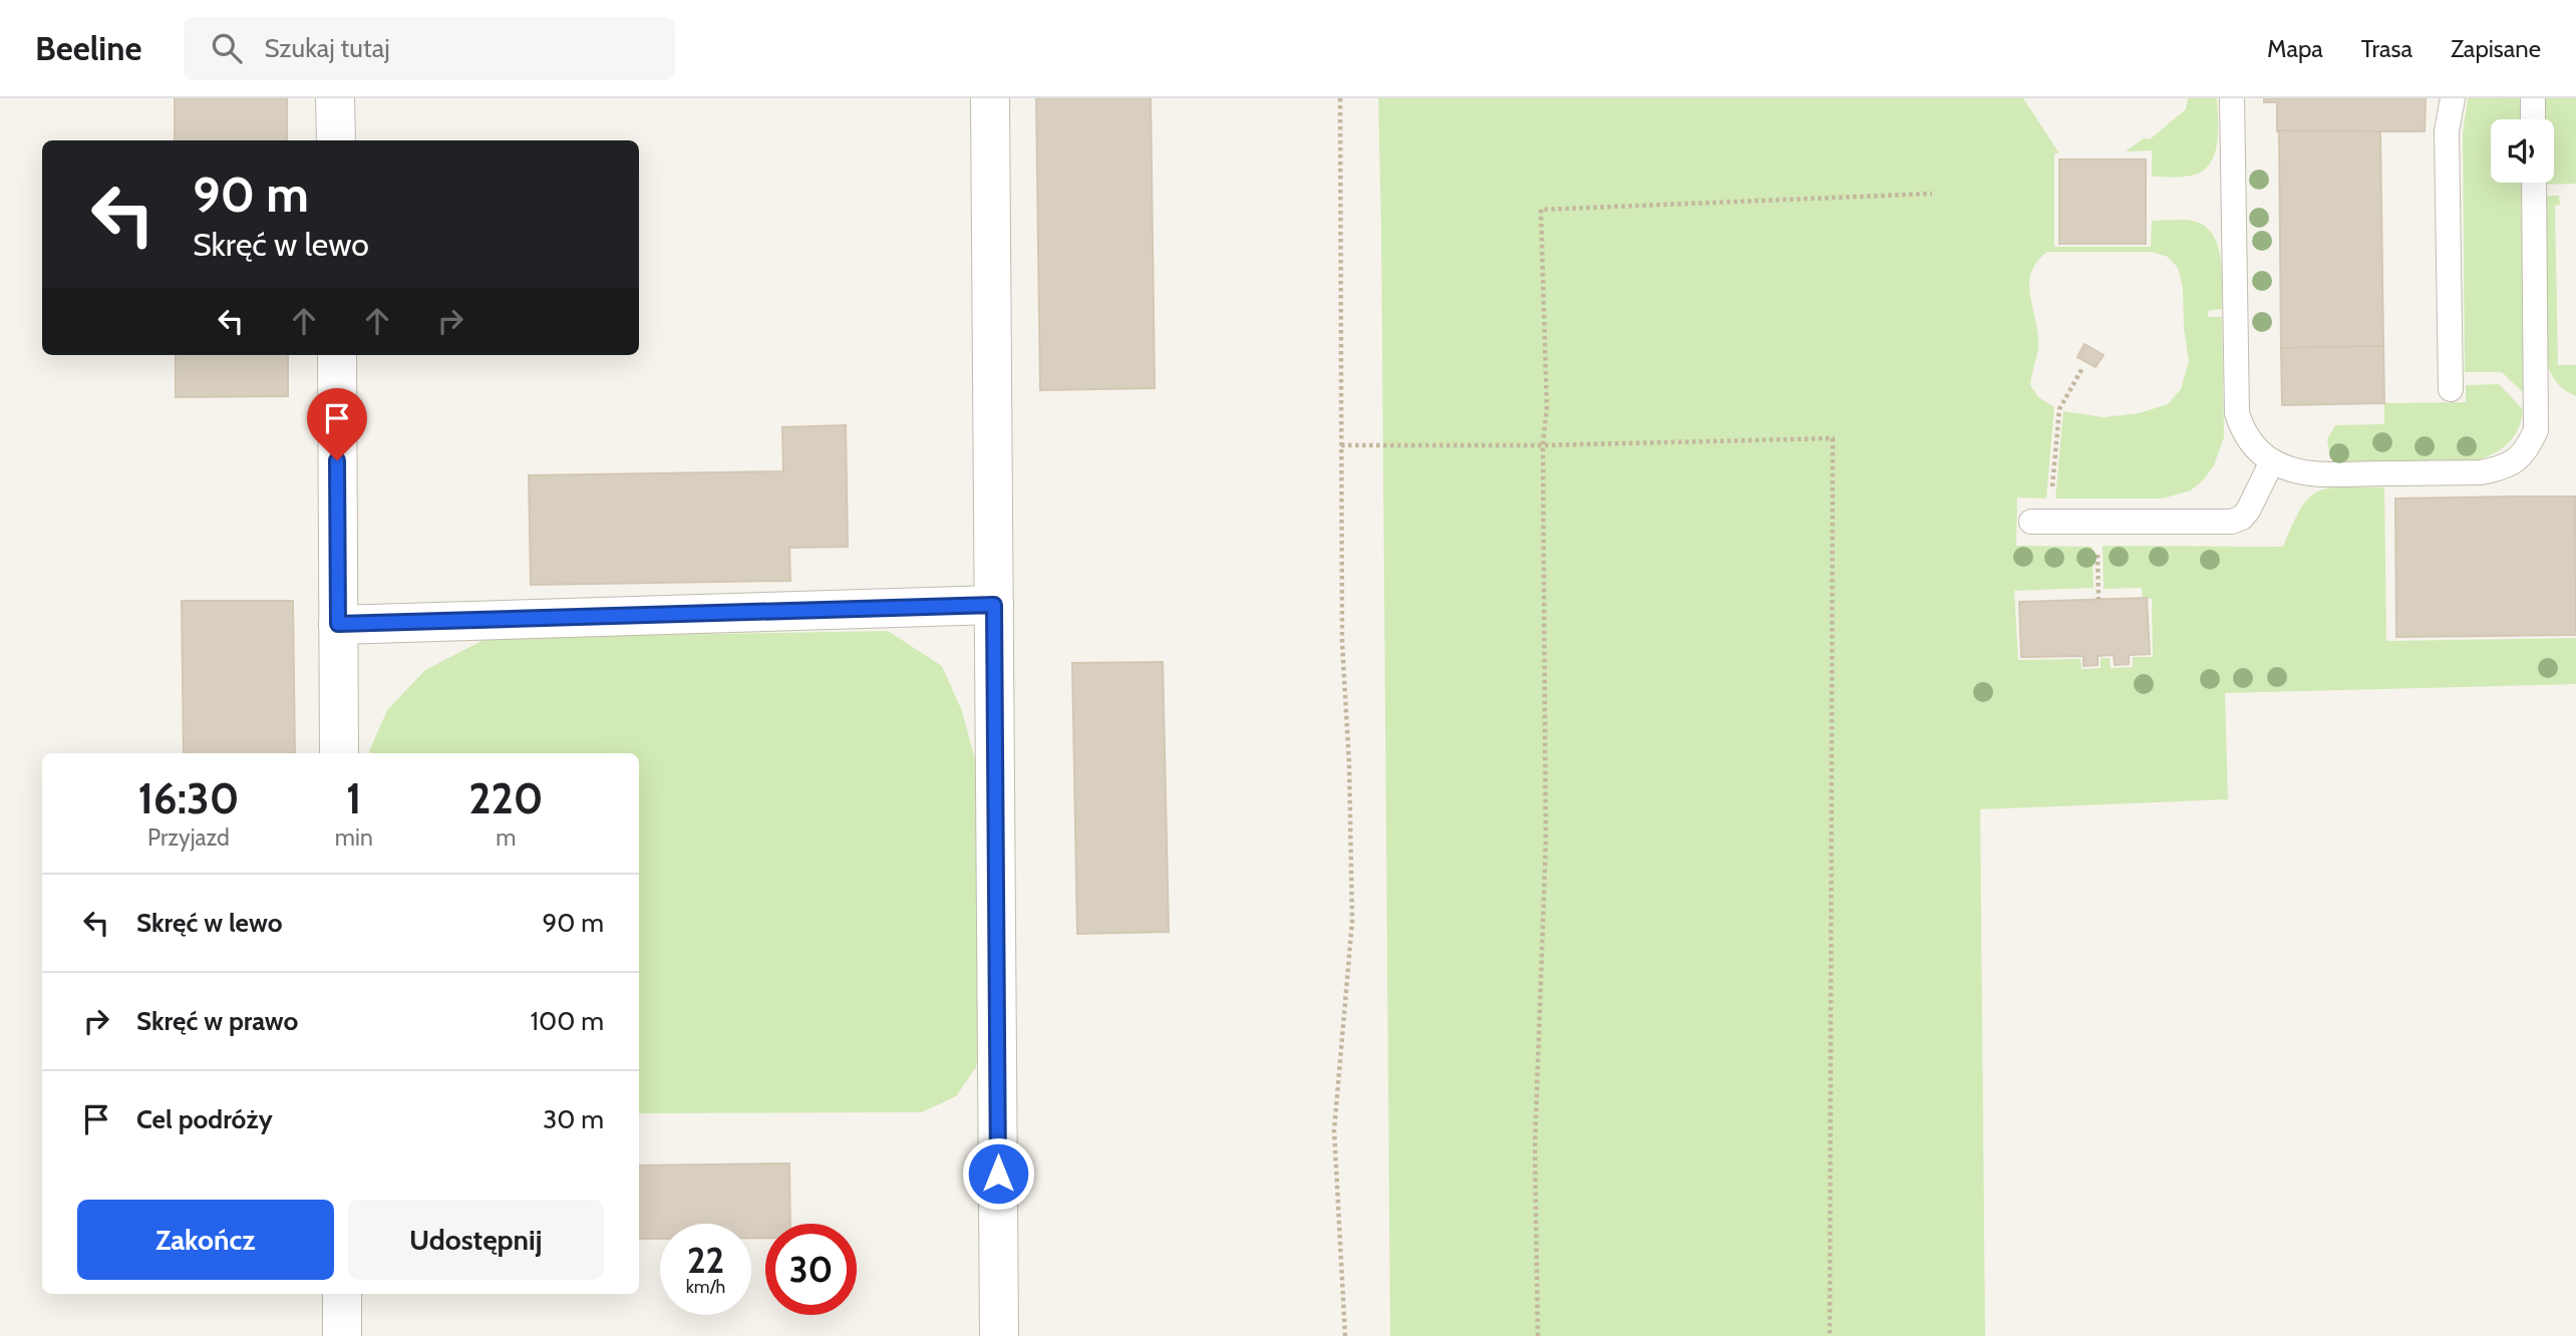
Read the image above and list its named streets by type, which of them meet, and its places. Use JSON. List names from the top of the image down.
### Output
{
  "page": {
    "header": "Beeline",
    "search": "Szukaj tutaj",
    "nav": ["Mapa", "Trasa", "Zapisane"],
    "turn": ["90 m", "Skręć w lewo"],
    "eta": [
      "16:30",
      "Przyjazd",
      "1",
      "min",
      "220",
      "m"
    ],
    "list": [
      {
        "name": "Skręć w lewo",
        "value": "90 m"
      },
      {
        "name": "Skręć w prawo",
        "value": "100 m"
      },
      {
        "name": "Cel podróży",
        "value": "30 m"
      }
    ],
    "buttons": ["Zakończ", "Udostępnij"],
    "speed": "22 km/h",
    "limit": "30"
  }
}
